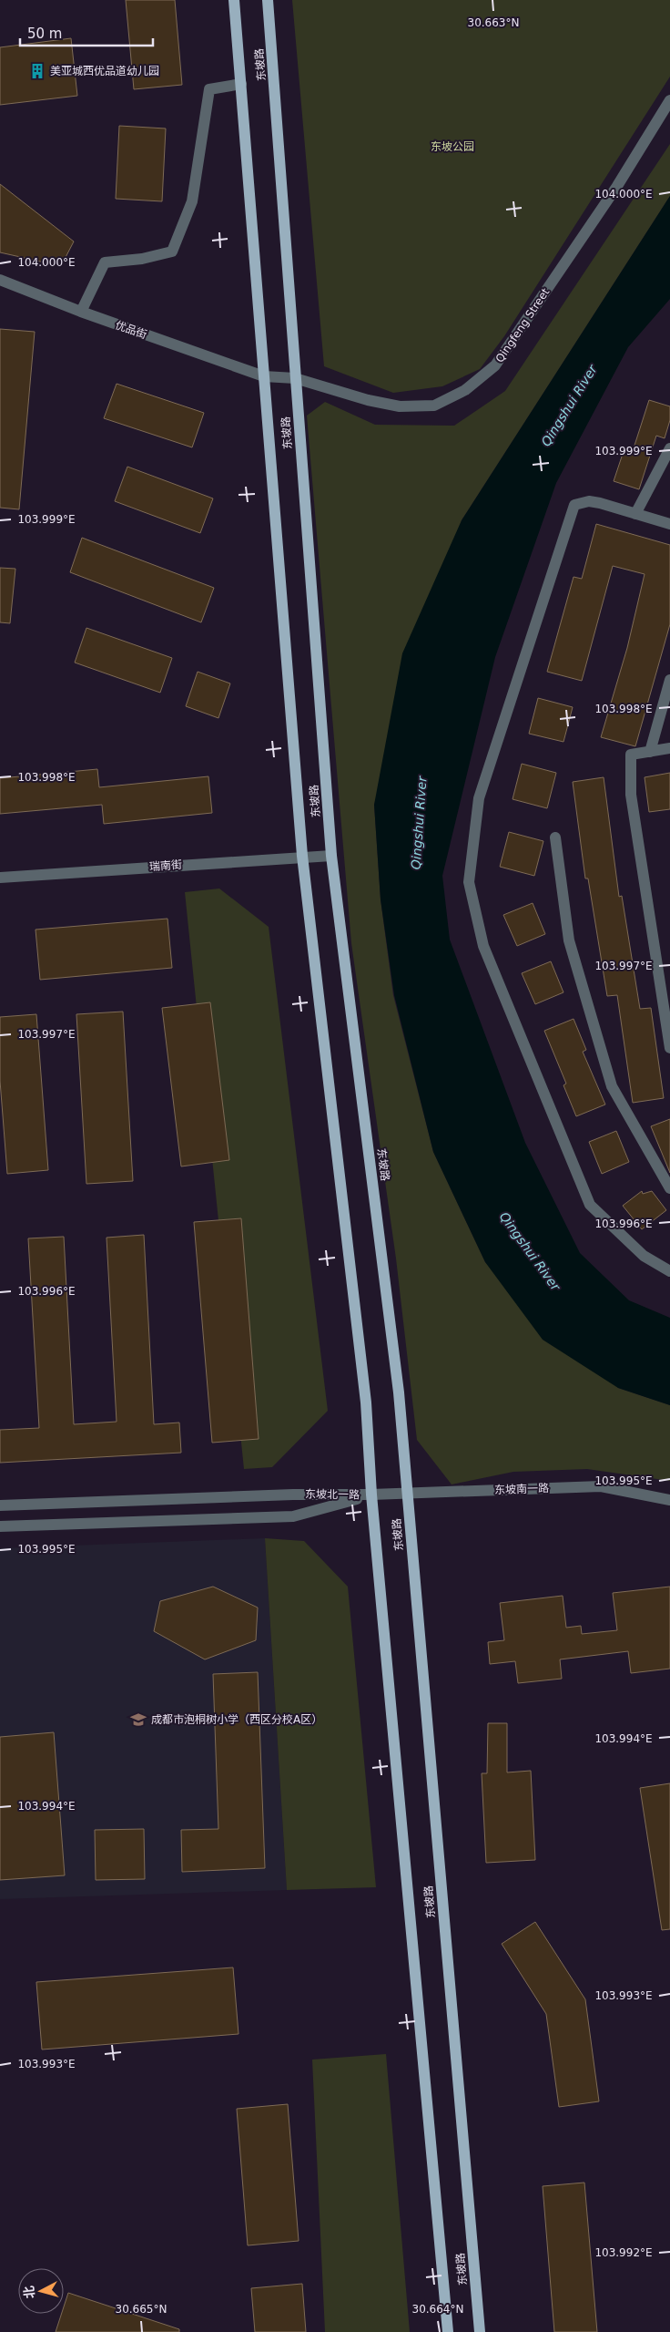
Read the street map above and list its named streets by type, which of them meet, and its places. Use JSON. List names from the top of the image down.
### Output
{
  "streets": {
    "main road": ["东坡路"],
    "street": [
      "Qingfeng Street",
      "优品街",
      "瑞南街",
      "东坡南一路",
      "东坡北一路"
    ]
  },
  "crossings": [
    ["东坡路", "Qingfeng Street"],
    ["东坡路", "优品街"],
    ["东坡路", "瑞南街"],
    ["东坡路", "东坡南一路"],
    ["东坡路", "东坡北一路"],
    ["Qingfeng Street", "优品街"],
    ["东坡南一路", "东坡北一路"]
  ],
  "water": ["Qingshui River"],
  "parks": ["东坡公园"],
  "places": {
    "building": ["美亚城西优品道幼儿园"],
    "school or university": ["成都市泡桐树小学（西区分校A区）"]
  },
  "scale_bar": "50 m",
  "north": "left",
  "coordinates": [
    "30.663°N",
    "104.000°E",
    "103.999°E",
    "103.998°E",
    "103.997°E",
    "103.996°E",
    "103.995°E",
    "103.994°E",
    "103.993°E",
    "103.992°E",
    "30.665°N",
    "30.664°N"
  ]
}
